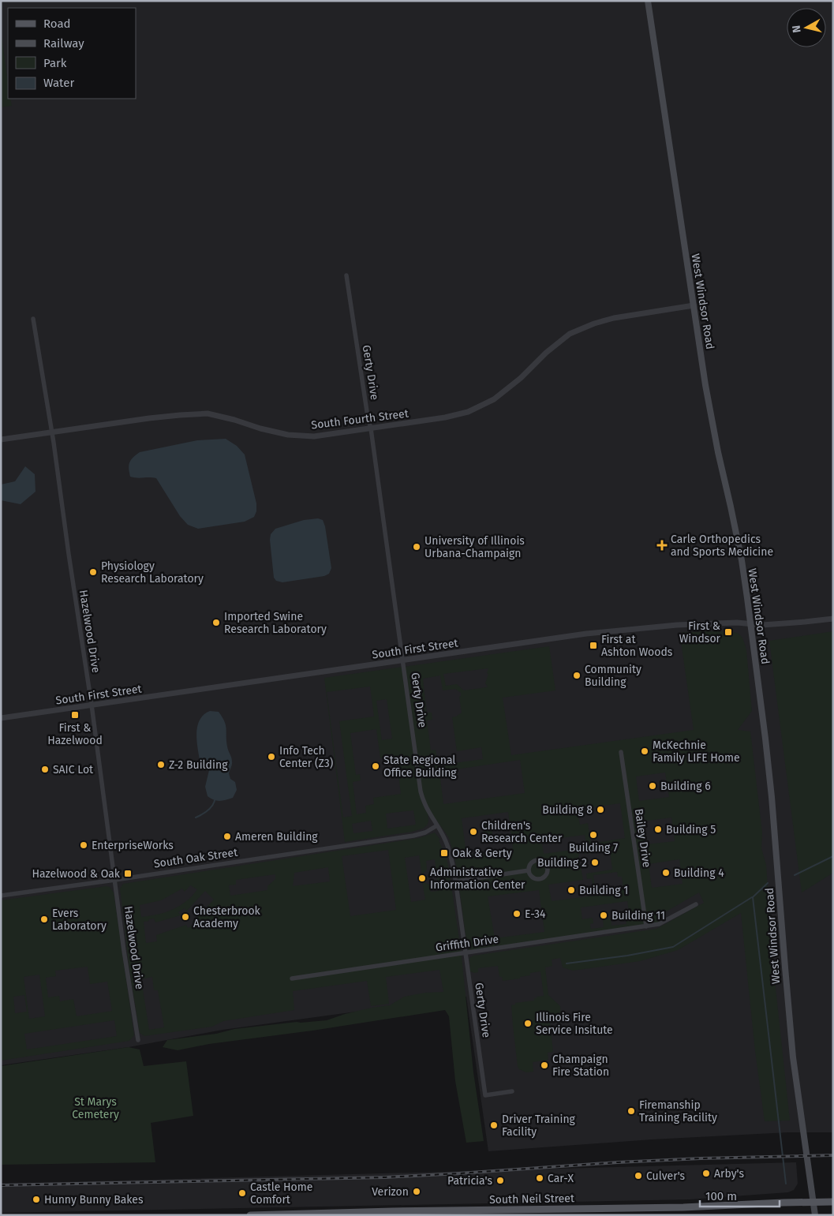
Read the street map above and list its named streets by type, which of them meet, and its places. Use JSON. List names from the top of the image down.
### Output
{
  "streets": {
    "main road": ["West Windsor Road", "South Neil Street"],
    "street": [
      "Gerty Drive",
      "South Fourth Street",
      "Hazelwood Drive",
      "South First Street",
      "Bailey Drive",
      "South Oak Street",
      "Griffith Drive"
    ]
  },
  "crossings": [
    ["West Windsor Road", "South Fourth Street"],
    ["West Windsor Road", "South First Street"],
    ["West Windsor Road", "South Neil Street"],
    ["Gerty Drive", "South Fourth Street"],
    ["Gerty Drive", "South First Street"],
    ["Gerty Drive", "South Oak Street"],
    ["Gerty Drive", "Griffith Drive"],
    ["South Fourth Street", "Hazelwood Drive"],
    ["Hazelwood Drive", "South First Street"],
    ["Hazelwood Drive", "South Oak Street"],
    ["Bailey Drive", "Griffith Drive"]
  ],
  "parks": ["St Marys Cemetery"],
  "places": {
    "health": ["Carle Orthopedics and Sports Medicine"],
    "other": [
      "University of Illinois Urbana-Champaign",
      "Physiology Research Laboratory",
      "Imported Swine Research Laboratory",
      "Community Building",
      "McKechnie Family LIFE Home",
      "Info Tech Center (Z3)",
      "Z-2 Building",
      "State Regional Office Building",
      "SAIC Lot",
      "Building 6",
      "Building 8",
      "Building 5",
      "Children's Research Center",
      "Building 7",
      "Ameren Building",
      "EnterpriseWorks",
      "Building 2",
      "Building 4",
      "Administrative Information Center",
      "Building 1",
      "E-34",
      "Building 11",
      "Chesterbrook Academy",
      "Evers Laboratory",
      "Illinois Fire Service Insitute",
      "Champaign Fire Station",
      "Firemanship Training Facility",
      "Driver Training Facility",
      "Arby's",
      "Culver's",
      "Car-X",
      "Patricia's",
      "Verizon",
      "Castle Home Comfort",
      "Hunny Bunny Bakes"
    ],
    "transit": [
      "First & Windsor",
      "First at Ashton Woods",
      "First & Hazelwood",
      "Oak & Gerty",
      "Hazelwood & Oak"
    ]
  },
  "legend": [
    "Road",
    "Railway",
    "Park",
    "Water"
  ],
  "scale_bar": "100 m",
  "north": "left"
}
